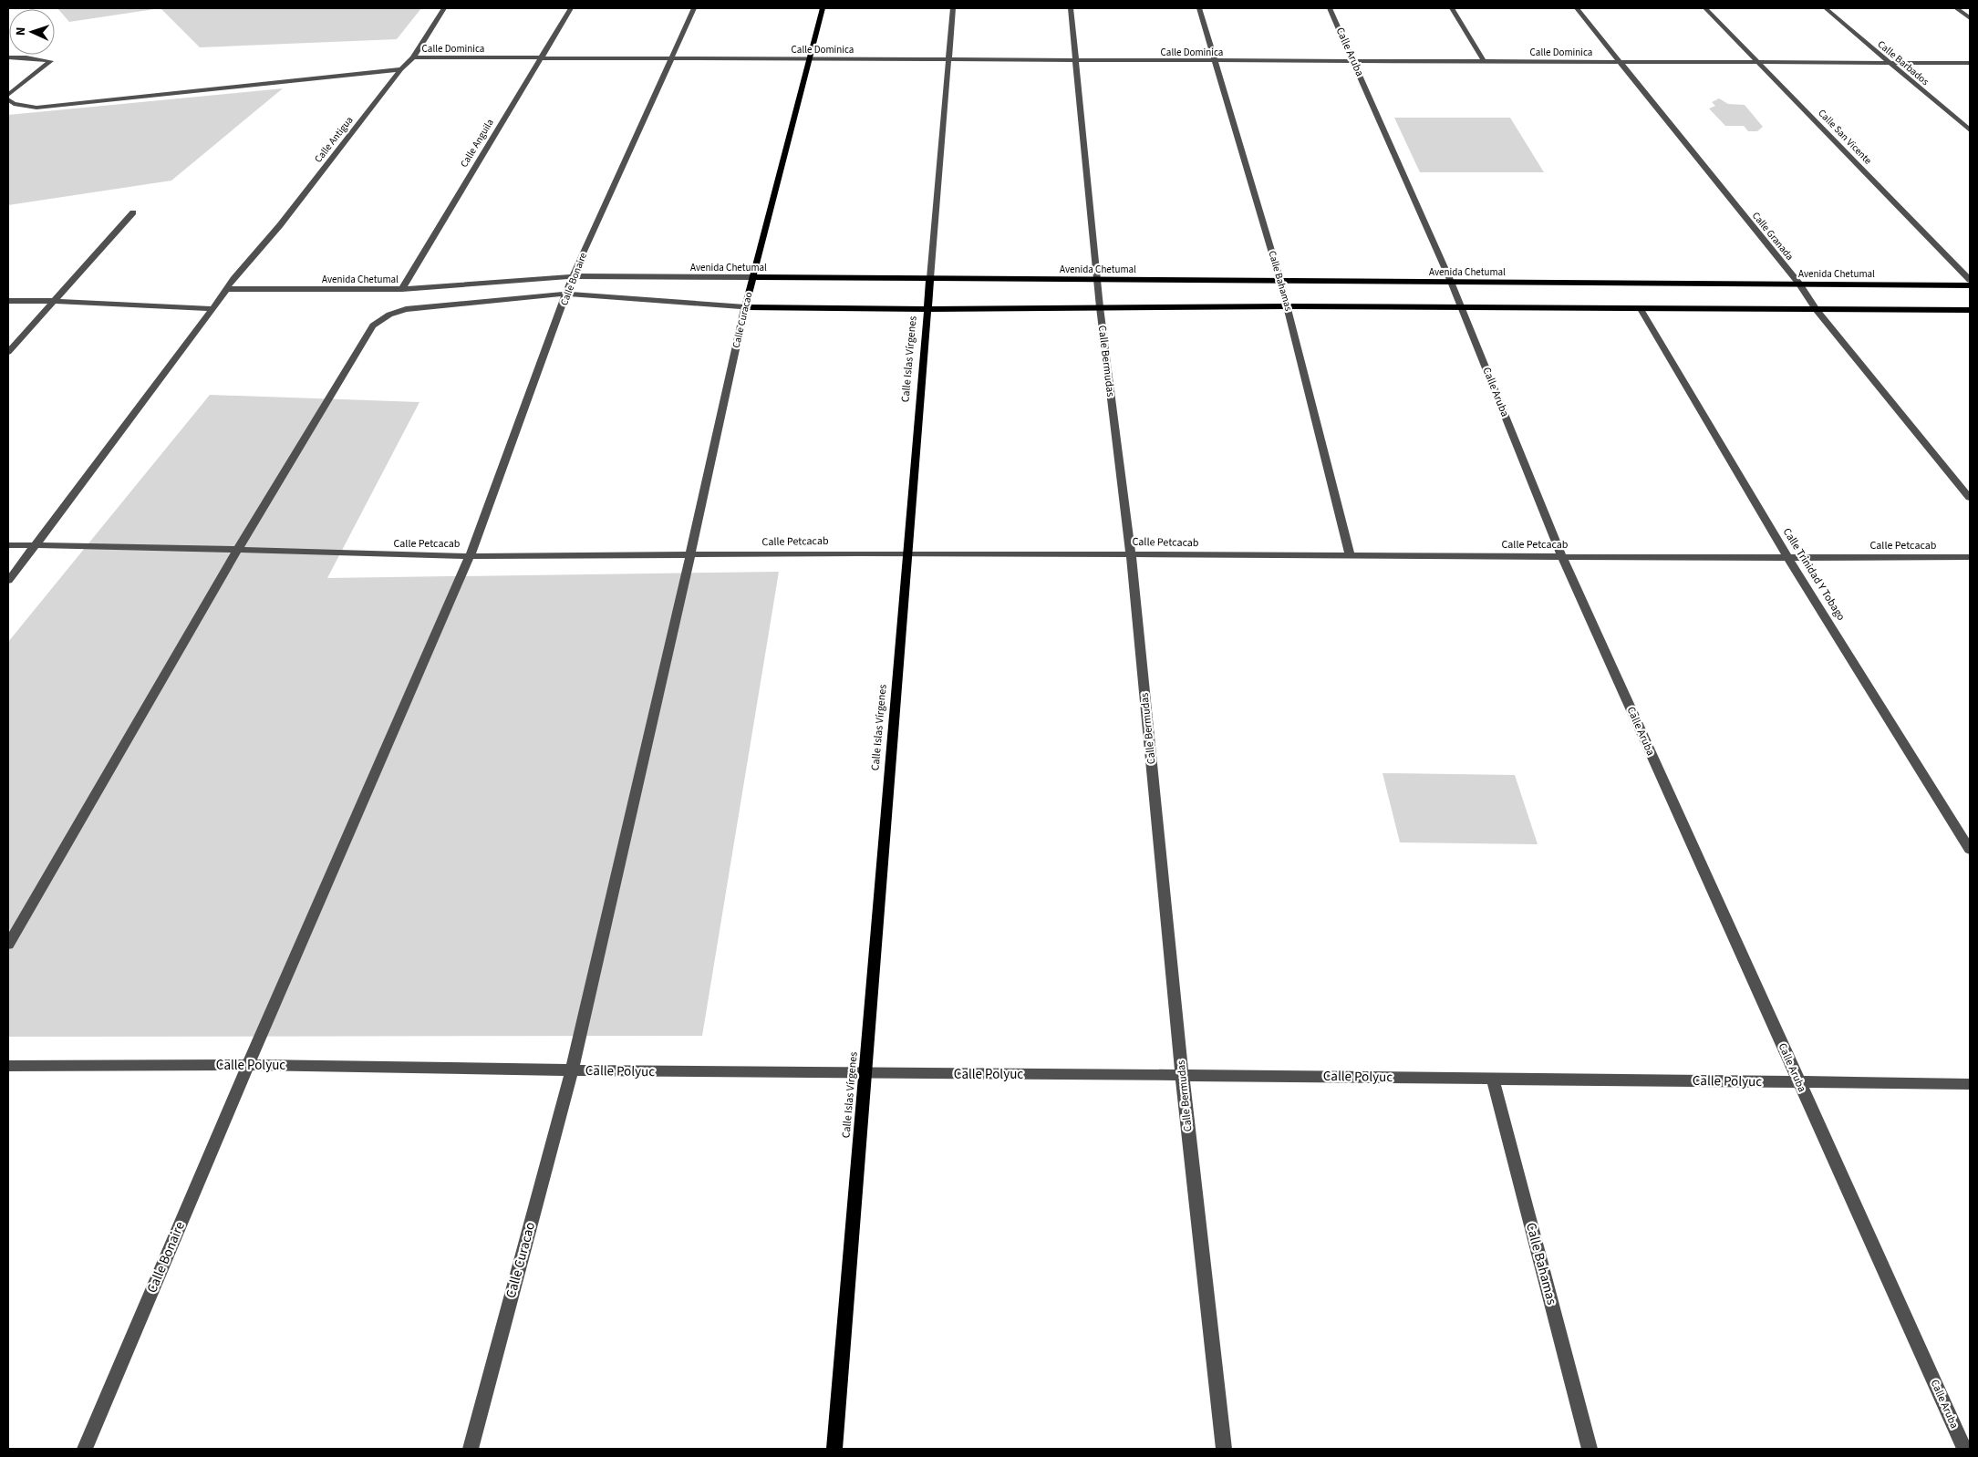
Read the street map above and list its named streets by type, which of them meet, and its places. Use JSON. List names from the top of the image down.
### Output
{
  "streets": {
    "main road": ["Avenida Chetumal", "Calle Curacao", "Calle Islas Vírgenes"],
    "street": [
      "Calle Dominica",
      "Calle Aruba",
      "Calle Barbados",
      "Calle San Vicente",
      "Calle Antigua",
      "Calle Anguila",
      "Calle Granada",
      "Calle Bonaire",
      "Calle Bahamas",
      "Calle Bermudas",
      "Calle Petcacab",
      "Calle Trinidad Y Tobago",
      "Calle Polyuc"
    ]
  },
  "crossings": [
    ["Calle Dominica", "Calle Aruba"],
    ["Calle Dominica", "Calle Barbados"],
    ["Calle Dominica", "Calle San Vicente"],
    ["Calle Dominica", "Calle Antigua"],
    ["Calle Dominica", "Calle Anguila"],
    ["Calle Dominica", "Calle Granada"],
    ["Calle Dominica", "Calle Bonaire"],
    ["Calle Dominica", "Calle Bahamas"],
    ["Calle Dominica", "Calle Curacao"],
    ["Calle Dominica", "Calle Islas Vírgenes"],
    ["Calle Dominica", "Calle Bermudas"],
    ["Calle Aruba", "Avenida Chetumal"],
    ["Calle Aruba", "Calle Petcacab"],
    ["Calle Aruba", "Calle Polyuc"],
    ["Calle Antigua", "Avenida Chetumal"],
    ["Calle Antigua", "Calle Petcacab"],
    ["Calle Anguila", "Avenida Chetumal"],
    ["Calle Granada", "Avenida Chetumal"],
    ["Avenida Chetumal", "Calle Bonaire"],
    ["Avenida Chetumal", "Calle Bahamas"],
    ["Avenida Chetumal", "Calle Curacao"],
    ["Avenida Chetumal", "Calle Islas Vírgenes"],
    ["Avenida Chetumal", "Calle Bermudas"],
    ["Calle Bonaire", "Calle Petcacab"],
    ["Calle Bonaire", "Calle Polyuc"],
    ["Calle Bahamas", "Calle Petcacab"],
    ["Calle Bahamas", "Calle Polyuc"],
    ["Calle Curacao", "Calle Petcacab"],
    ["Calle Curacao", "Calle Polyuc"],
    ["Calle Islas Vírgenes", "Calle Petcacab"],
    ["Calle Islas Vírgenes", "Calle Polyuc"],
    ["Calle Bermudas", "Calle Petcacab"],
    ["Calle Bermudas", "Calle Polyuc"],
    ["Calle Petcacab", "Calle Trinidad Y Tobago"]
  ],
  "north": "left"
}
